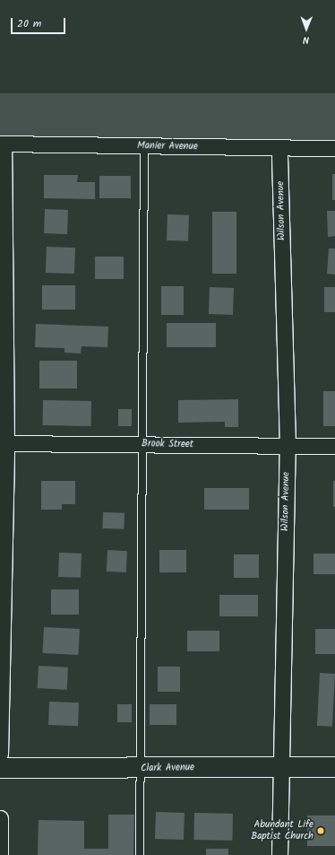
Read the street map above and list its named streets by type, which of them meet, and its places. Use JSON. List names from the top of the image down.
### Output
{
  "streets": {
    "street": [
      "Manier Avenue",
      "Wilson Avenue",
      "Brook Street",
      "Clark Avenue"
    ]
  },
  "crossings": [
    ["Manier Avenue", "Wilson Avenue"],
    ["Wilson Avenue", "Brook Street"],
    ["Wilson Avenue", "Clark Avenue"]
  ],
  "places": ["Abundant Life Baptist Church"],
  "scale_bar": "20 m",
  "north": "bottom"
}
